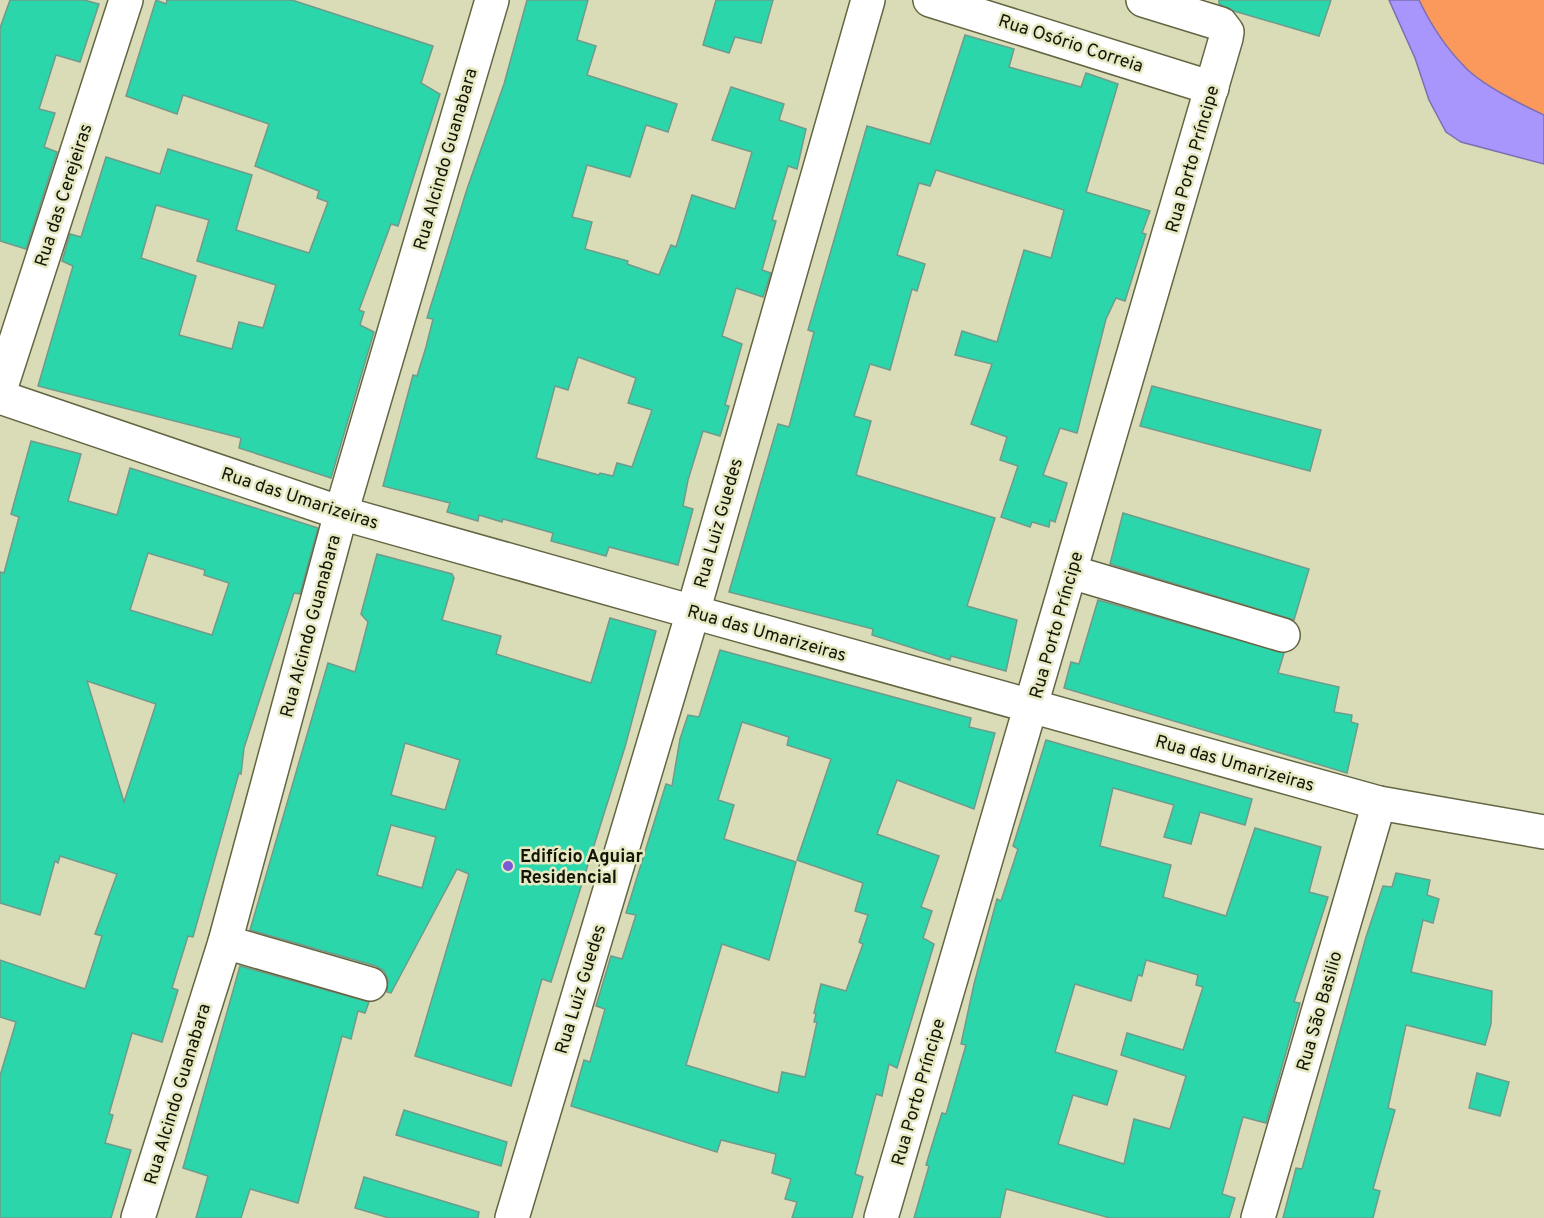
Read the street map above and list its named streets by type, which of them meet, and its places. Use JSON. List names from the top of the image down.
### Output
{
  "streets": {
    "street": [
      "Rua Osório Correia",
      "Rua Alcindo Guanabara",
      "Rua Porto Príncipe",
      "Rua das Cerejeiras",
      "Rua das Umarizeiras",
      "Rua Luiz Guedes",
      "Rua São Basilio"
    ]
  },
  "crossings": [
    ["Rua Osório Correia", "Rua Porto Príncipe"],
    ["Rua Alcindo Guanabara", "Rua das Umarizeiras"],
    ["Rua Porto Príncipe", "Rua das Umarizeiras"],
    ["Rua das Umarizeiras", "Rua Luiz Guedes"],
    ["Rua das Umarizeiras", "Rua São Basilio"]
  ],
  "places": ["Edifício Aguiar Residencial"]
}
